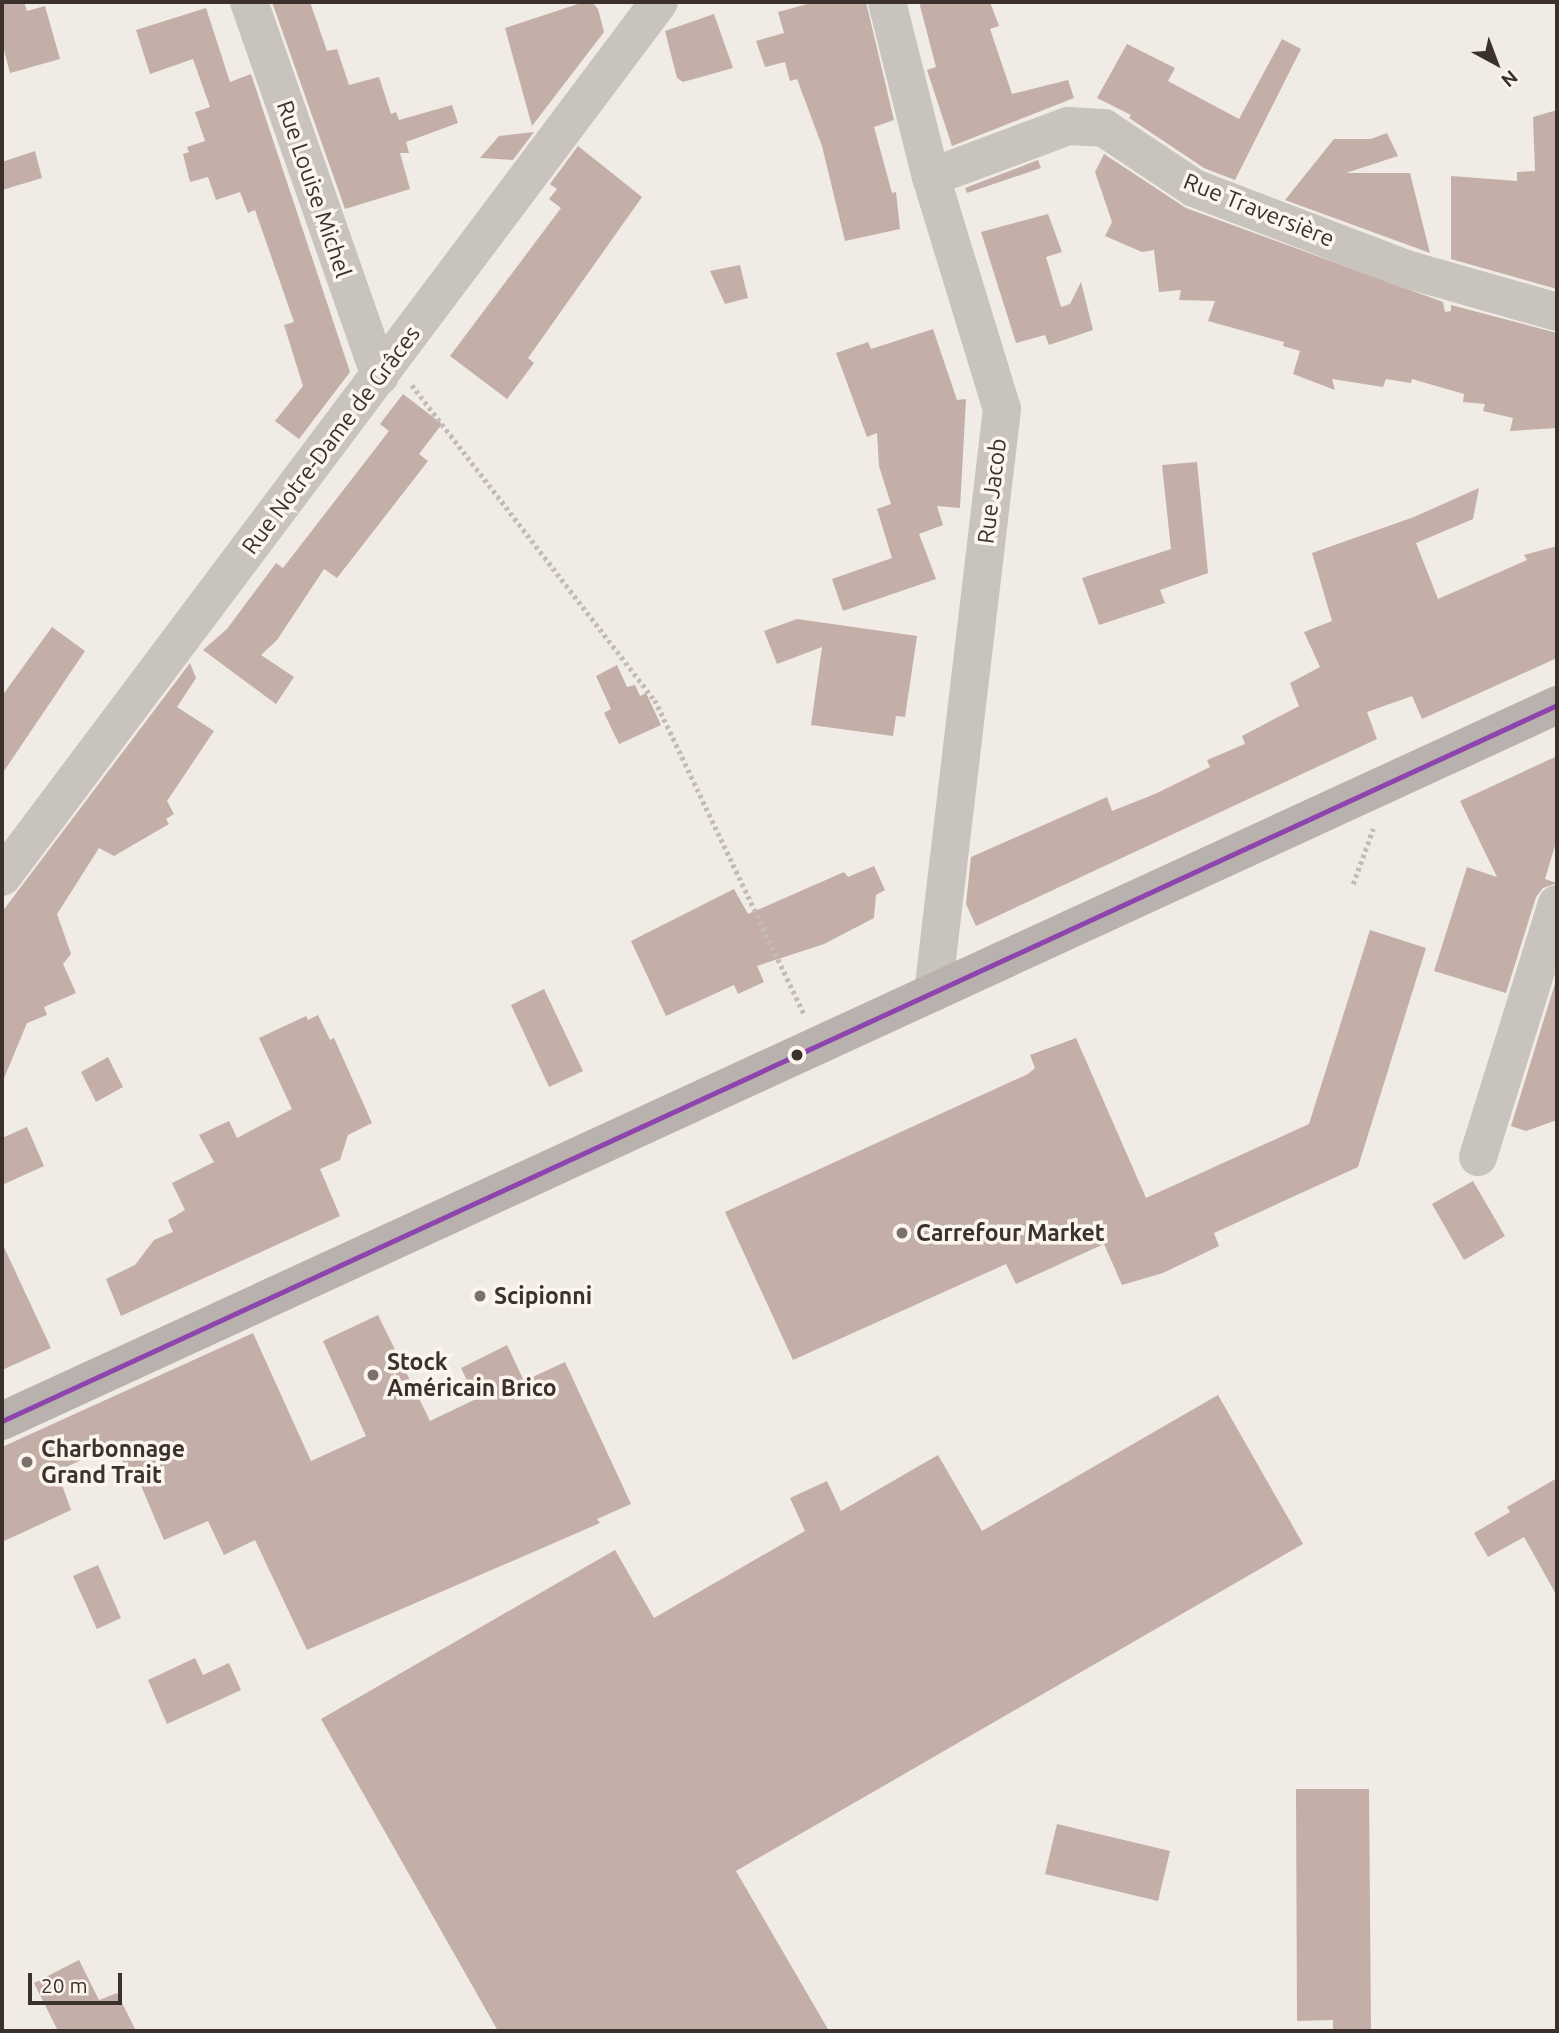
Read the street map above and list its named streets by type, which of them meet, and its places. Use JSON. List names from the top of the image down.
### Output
{
  "streets": {
    "street": [
      "Rue Louise Michel",
      "Rue Traversière",
      "Rue Notre-Dame de Grâces",
      "Rue Jacob"
    ]
  },
  "crossings": [
    ["Rue Louise Michel", "Rue Notre-Dame de Grâces"],
    ["Rue Traversière", "Rue Jacob"]
  ],
  "places": [
    "Carrefour Market",
    "Scipionni",
    "Stock Américain Brico",
    "Charbonnage Grand Trait"
  ],
  "scale_bar": "20 m",
  "north": "bottom right"
}
